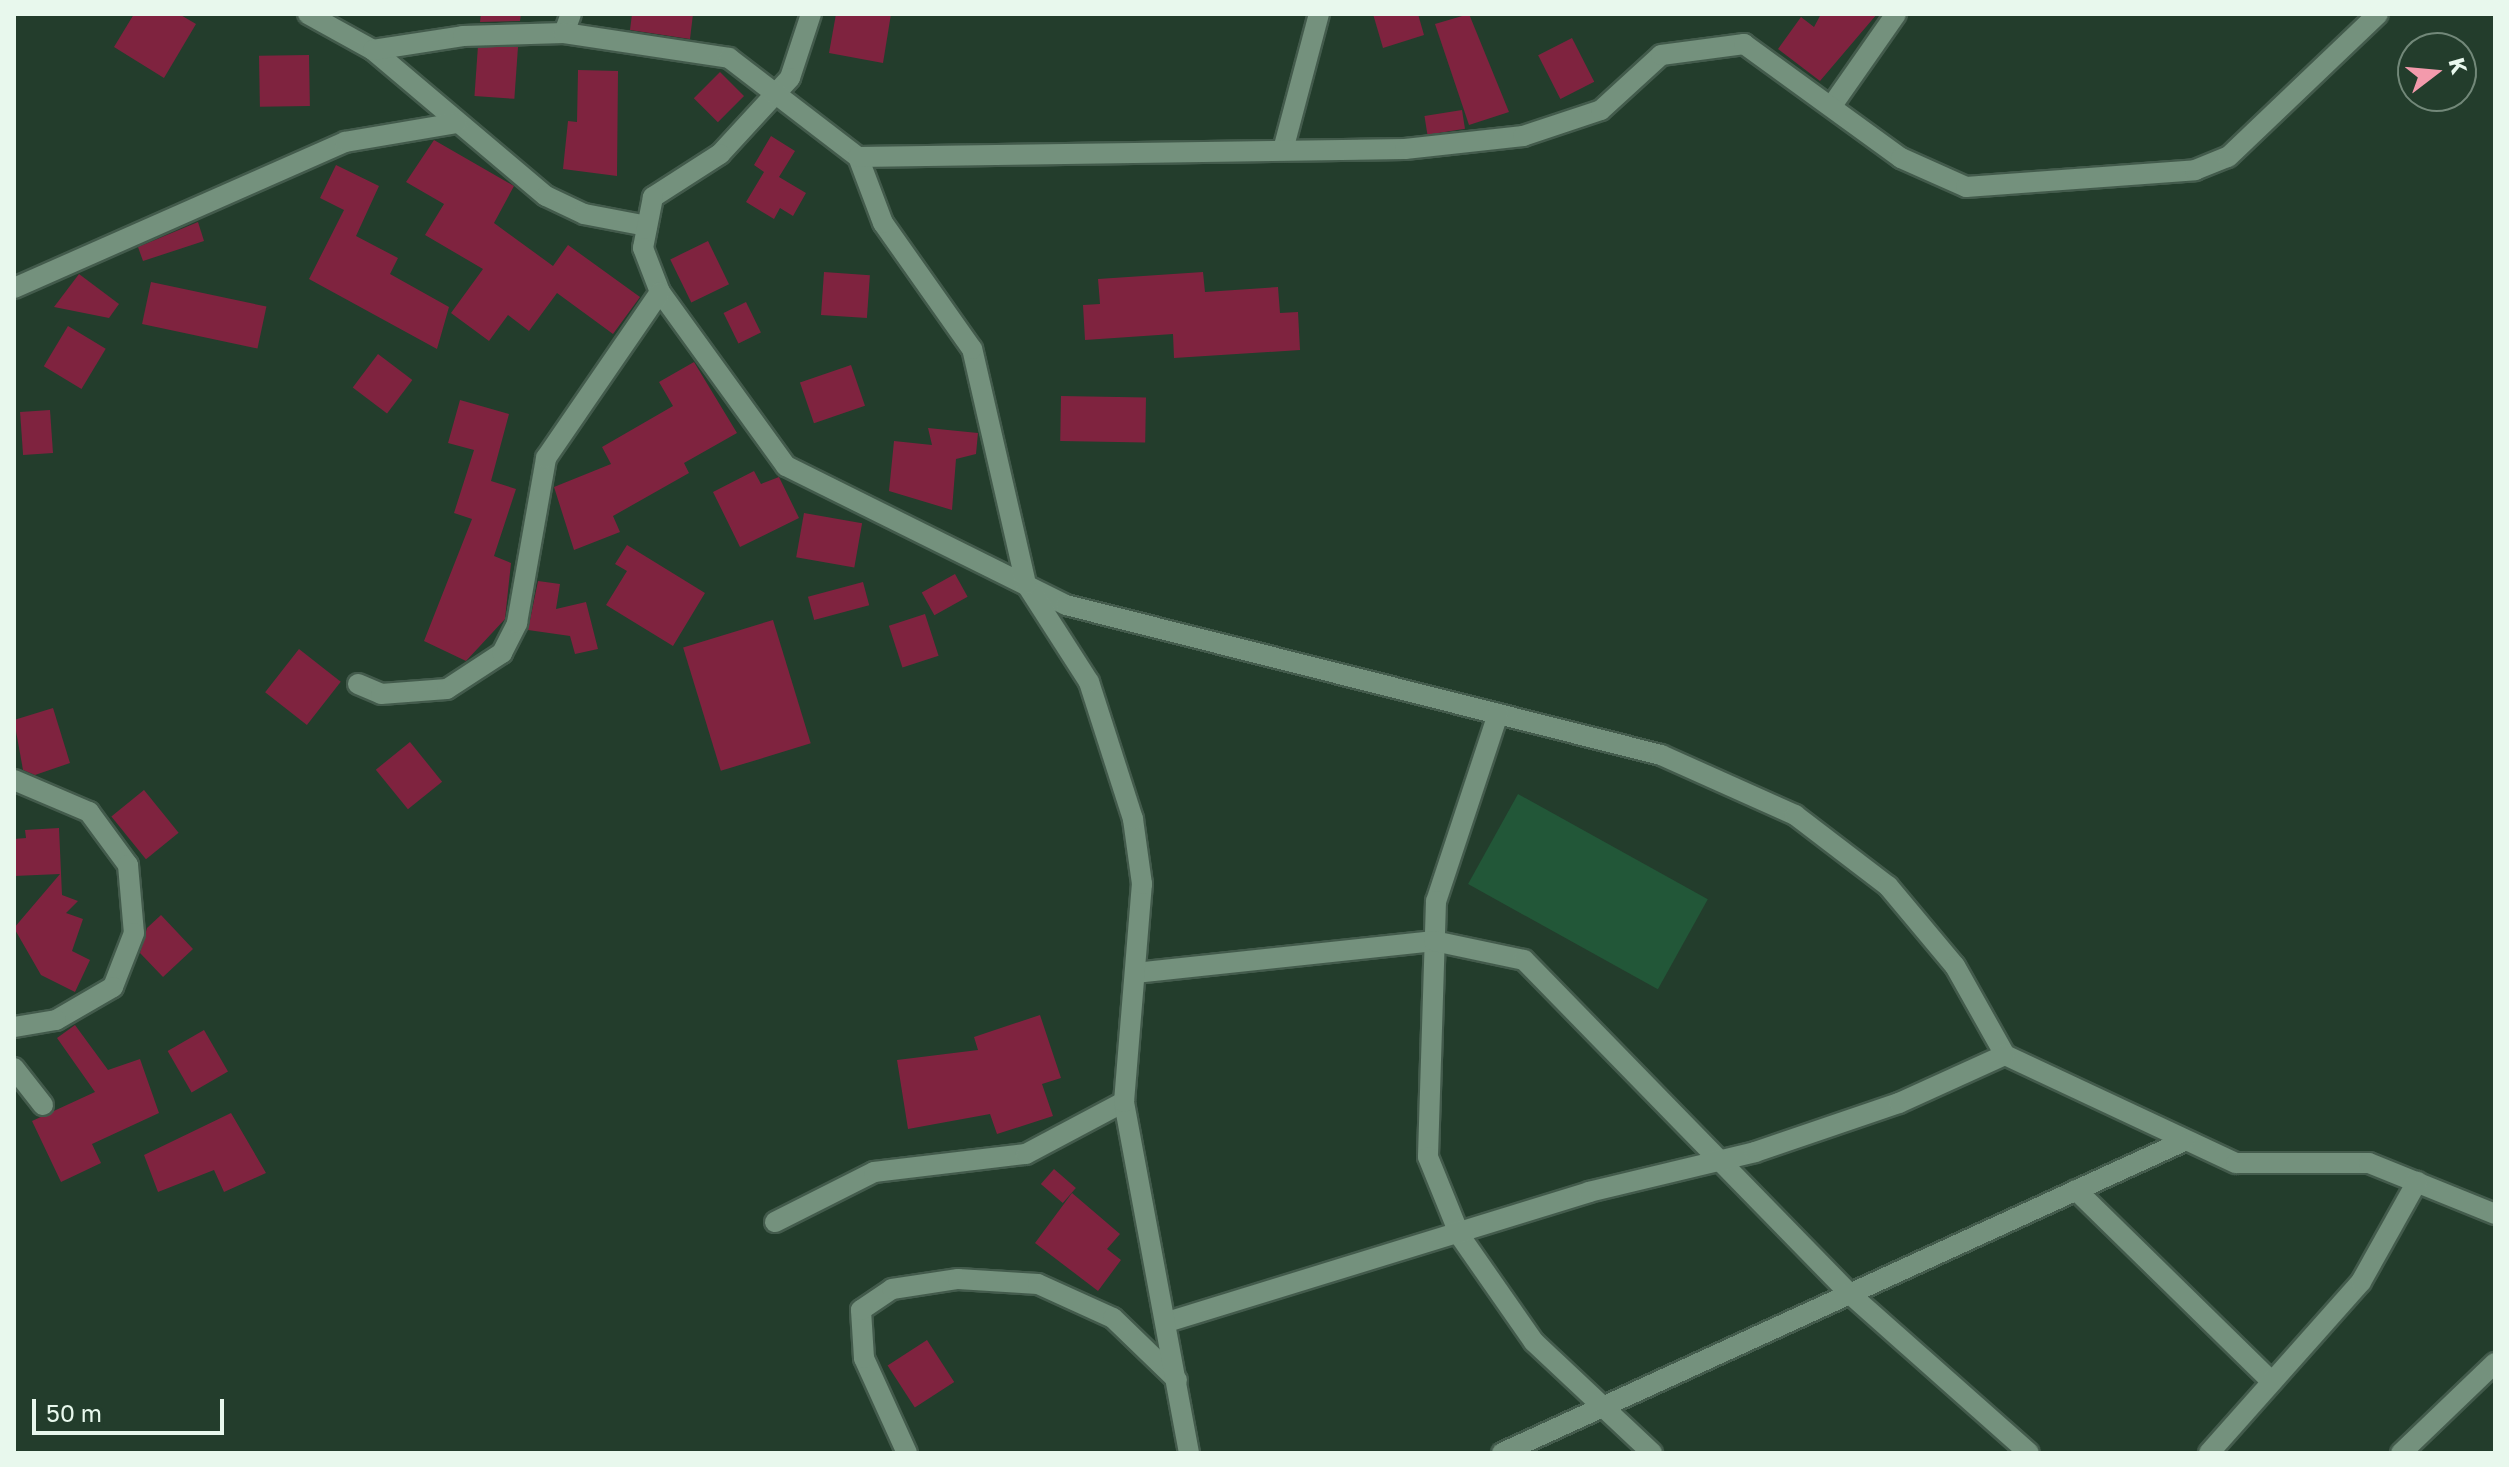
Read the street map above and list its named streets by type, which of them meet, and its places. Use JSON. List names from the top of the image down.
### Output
{
  "scale_bar": "50 m",
  "north": "right"
}
